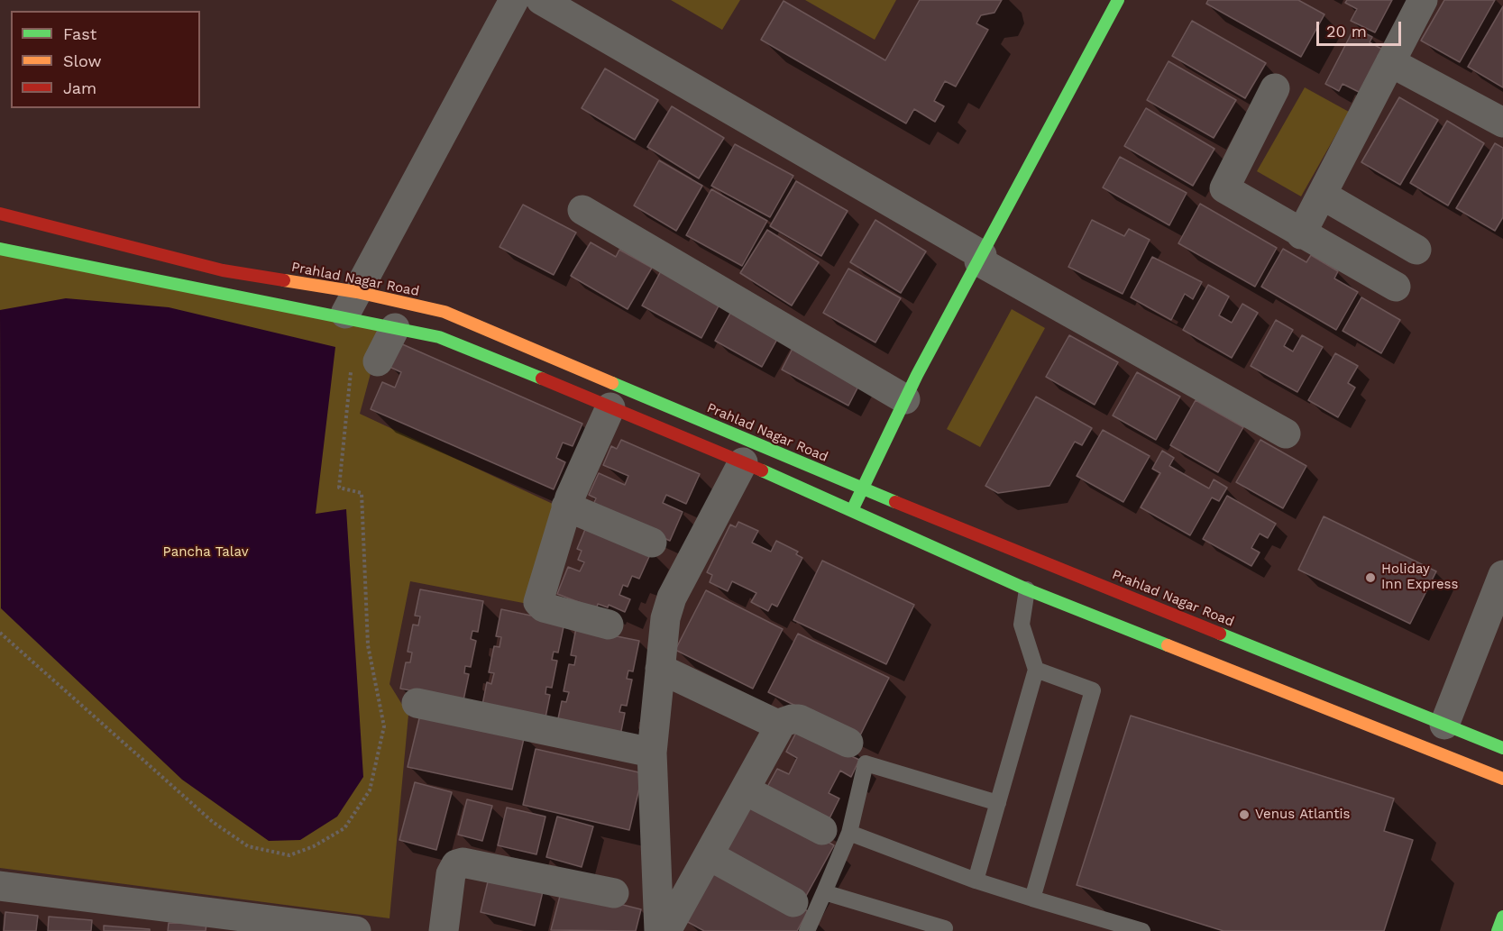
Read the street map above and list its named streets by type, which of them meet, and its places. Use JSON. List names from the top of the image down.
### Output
{
  "streets": {
    "street": ["Prahlad Nagar Road"]
  },
  "parks": ["Pancha Talav"],
  "places": ["Holiday Inn Express", "Venus Atlantis"],
  "legend": ["Fast", "Slow", "Jam"],
  "scale_bar": "20 m"
}
